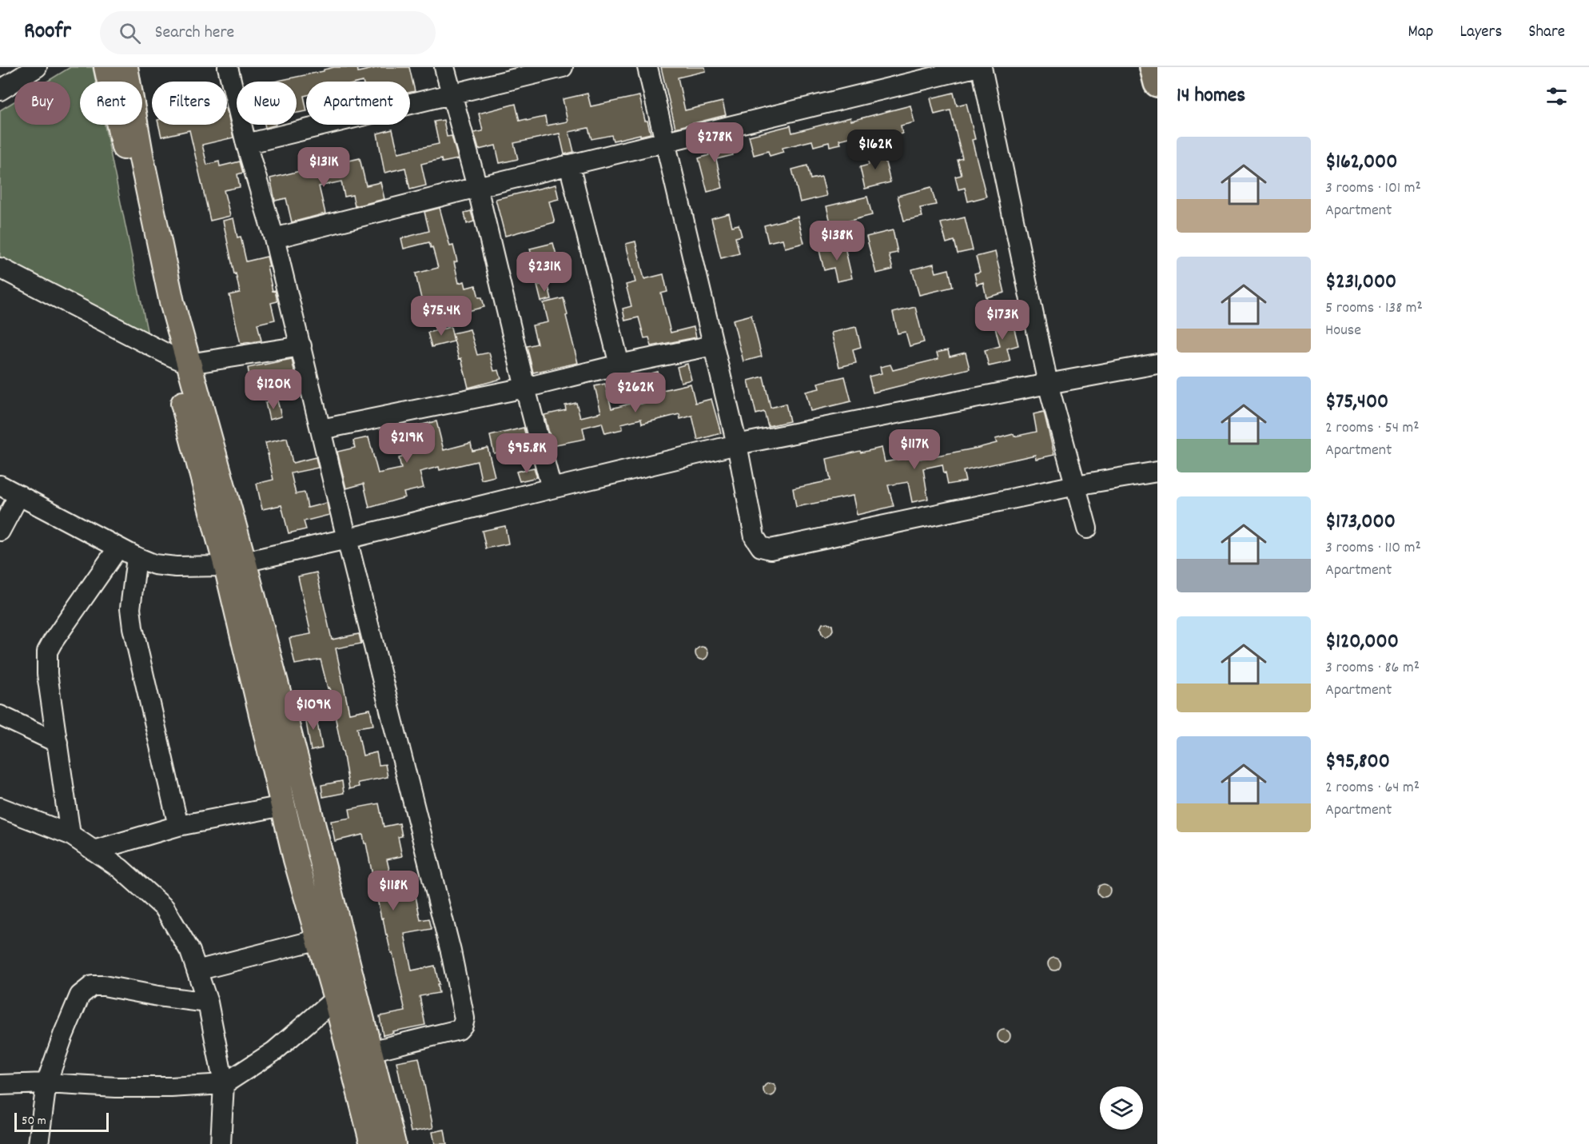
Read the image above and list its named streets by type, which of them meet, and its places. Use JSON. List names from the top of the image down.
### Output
{
  "scale_bar": "50 m",
  "page": {
    "header": "Roofr",
    "search": "Search here",
    "nav": ["Map", "Layers", "Share"],
    "heading": "14 homes",
    "chip": [
      "Buy",
      "Rent",
      "Filters",
      "New",
      "Apartment"
    ],
    "price": [
      "$278K",
      "$162K",
      "$131K",
      "$138K",
      "$231K",
      "$75.4K",
      "$173K",
      "$120K",
      "$262K",
      "$219K",
      "$117K",
      "$95.8K",
      "$109K",
      "$118K"
    ],
    "list": [
      {
        "name": "$162,000",
        "note": "3 rooms · 101 m² · Apartment"
      },
      {
        "name": "$231,000",
        "note": "5 rooms · 138 m² · House"
      },
      {
        "name": "$75,400",
        "note": "2 rooms · 54 m² · Apartment"
      },
      {
        "name": "$173,000",
        "note": "3 rooms · 110 m² · Apartment"
      },
      {
        "name": "$120,000",
        "note": "3 rooms · 86 m² · Apartment"
      },
      {
        "name": "$95,800",
        "note": "2 rooms · 64 m² · Apartment"
      }
    ],
    "scale": "50 m"
  }
}
